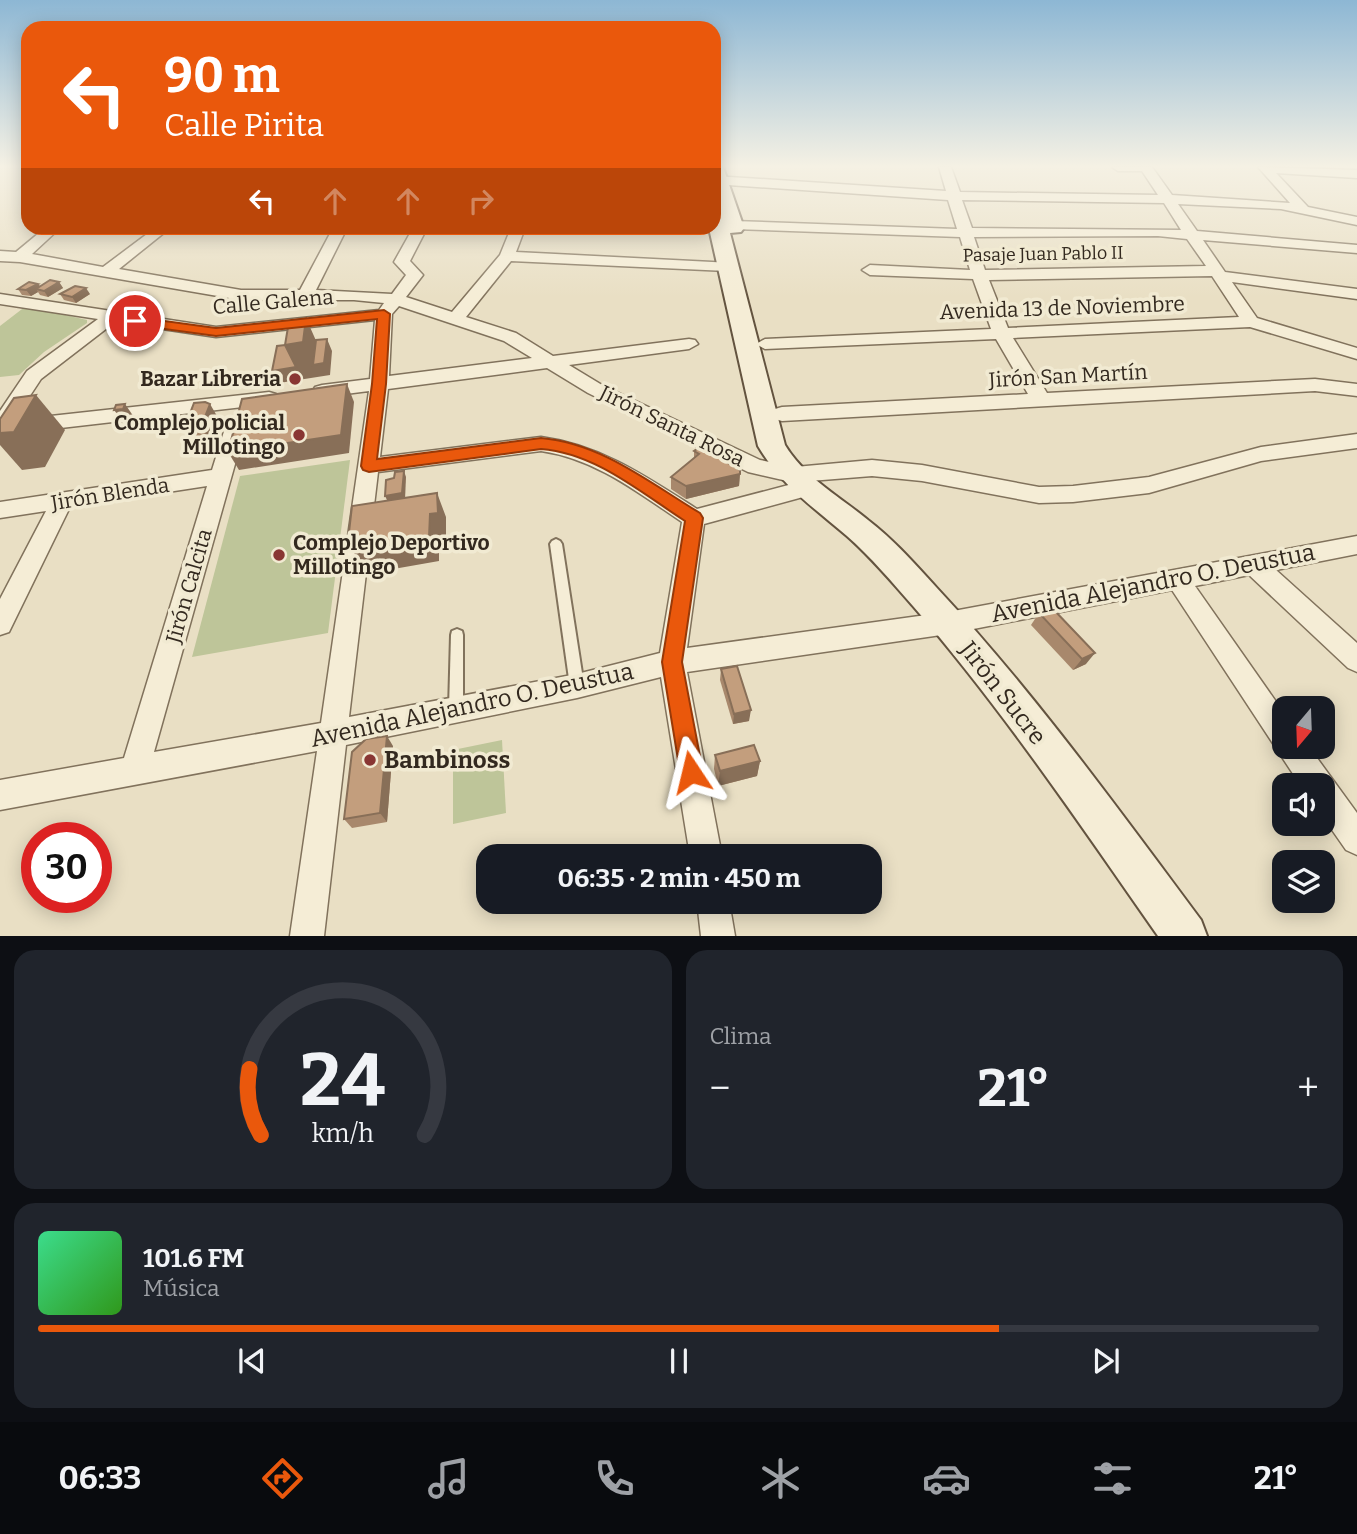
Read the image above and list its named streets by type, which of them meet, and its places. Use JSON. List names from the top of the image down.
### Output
{
  "streets": {
    "street": [
      "Pasaje Juan Pablo II",
      "Calle Galena",
      "Avenida 13 de Noviembre",
      "Jirón San Martín",
      "Jirón Santa Rosa",
      "Jirón Blenda",
      "Avenida Alejandro O. Deustua",
      "Jirón Calcita",
      "Jirón Sucre"
    ]
  },
  "crossings": [
    ["Calle Galena", "Jirón Santa Rosa"],
    ["Avenida 13 de Noviembre", "Jirón Sucre"],
    ["Jirón San Martín", "Jirón Sucre"],
    ["Jirón Santa Rosa", "Jirón Sucre"],
    ["Jirón Blenda", "Jirón Calcita"],
    ["Avenida Alejandro O. Deustua", "Jirón Calcita"],
    ["Avenida Alejandro O. Deustua", "Jirón Sucre"]
  ],
  "places": [
    "Bazar Libreria",
    "Complejo policial Millotingo",
    "Complejo Deportivo Millotingo",
    "Bambinoss"
  ],
  "north": "bottom",
  "page": {
    "turn": ["90 m", "Calle Pirita"],
    "limit": "30",
    "trip": "06:35 · 2 min · 450 m",
    "tile": "Clima",
    "heat": ["−", "21°", "+"],
    "song": ["101.6 FM", "Música"],
    "tabs": ["06:33", "21°"],
    "gauge": ["24", "km/h"]
  }
}
